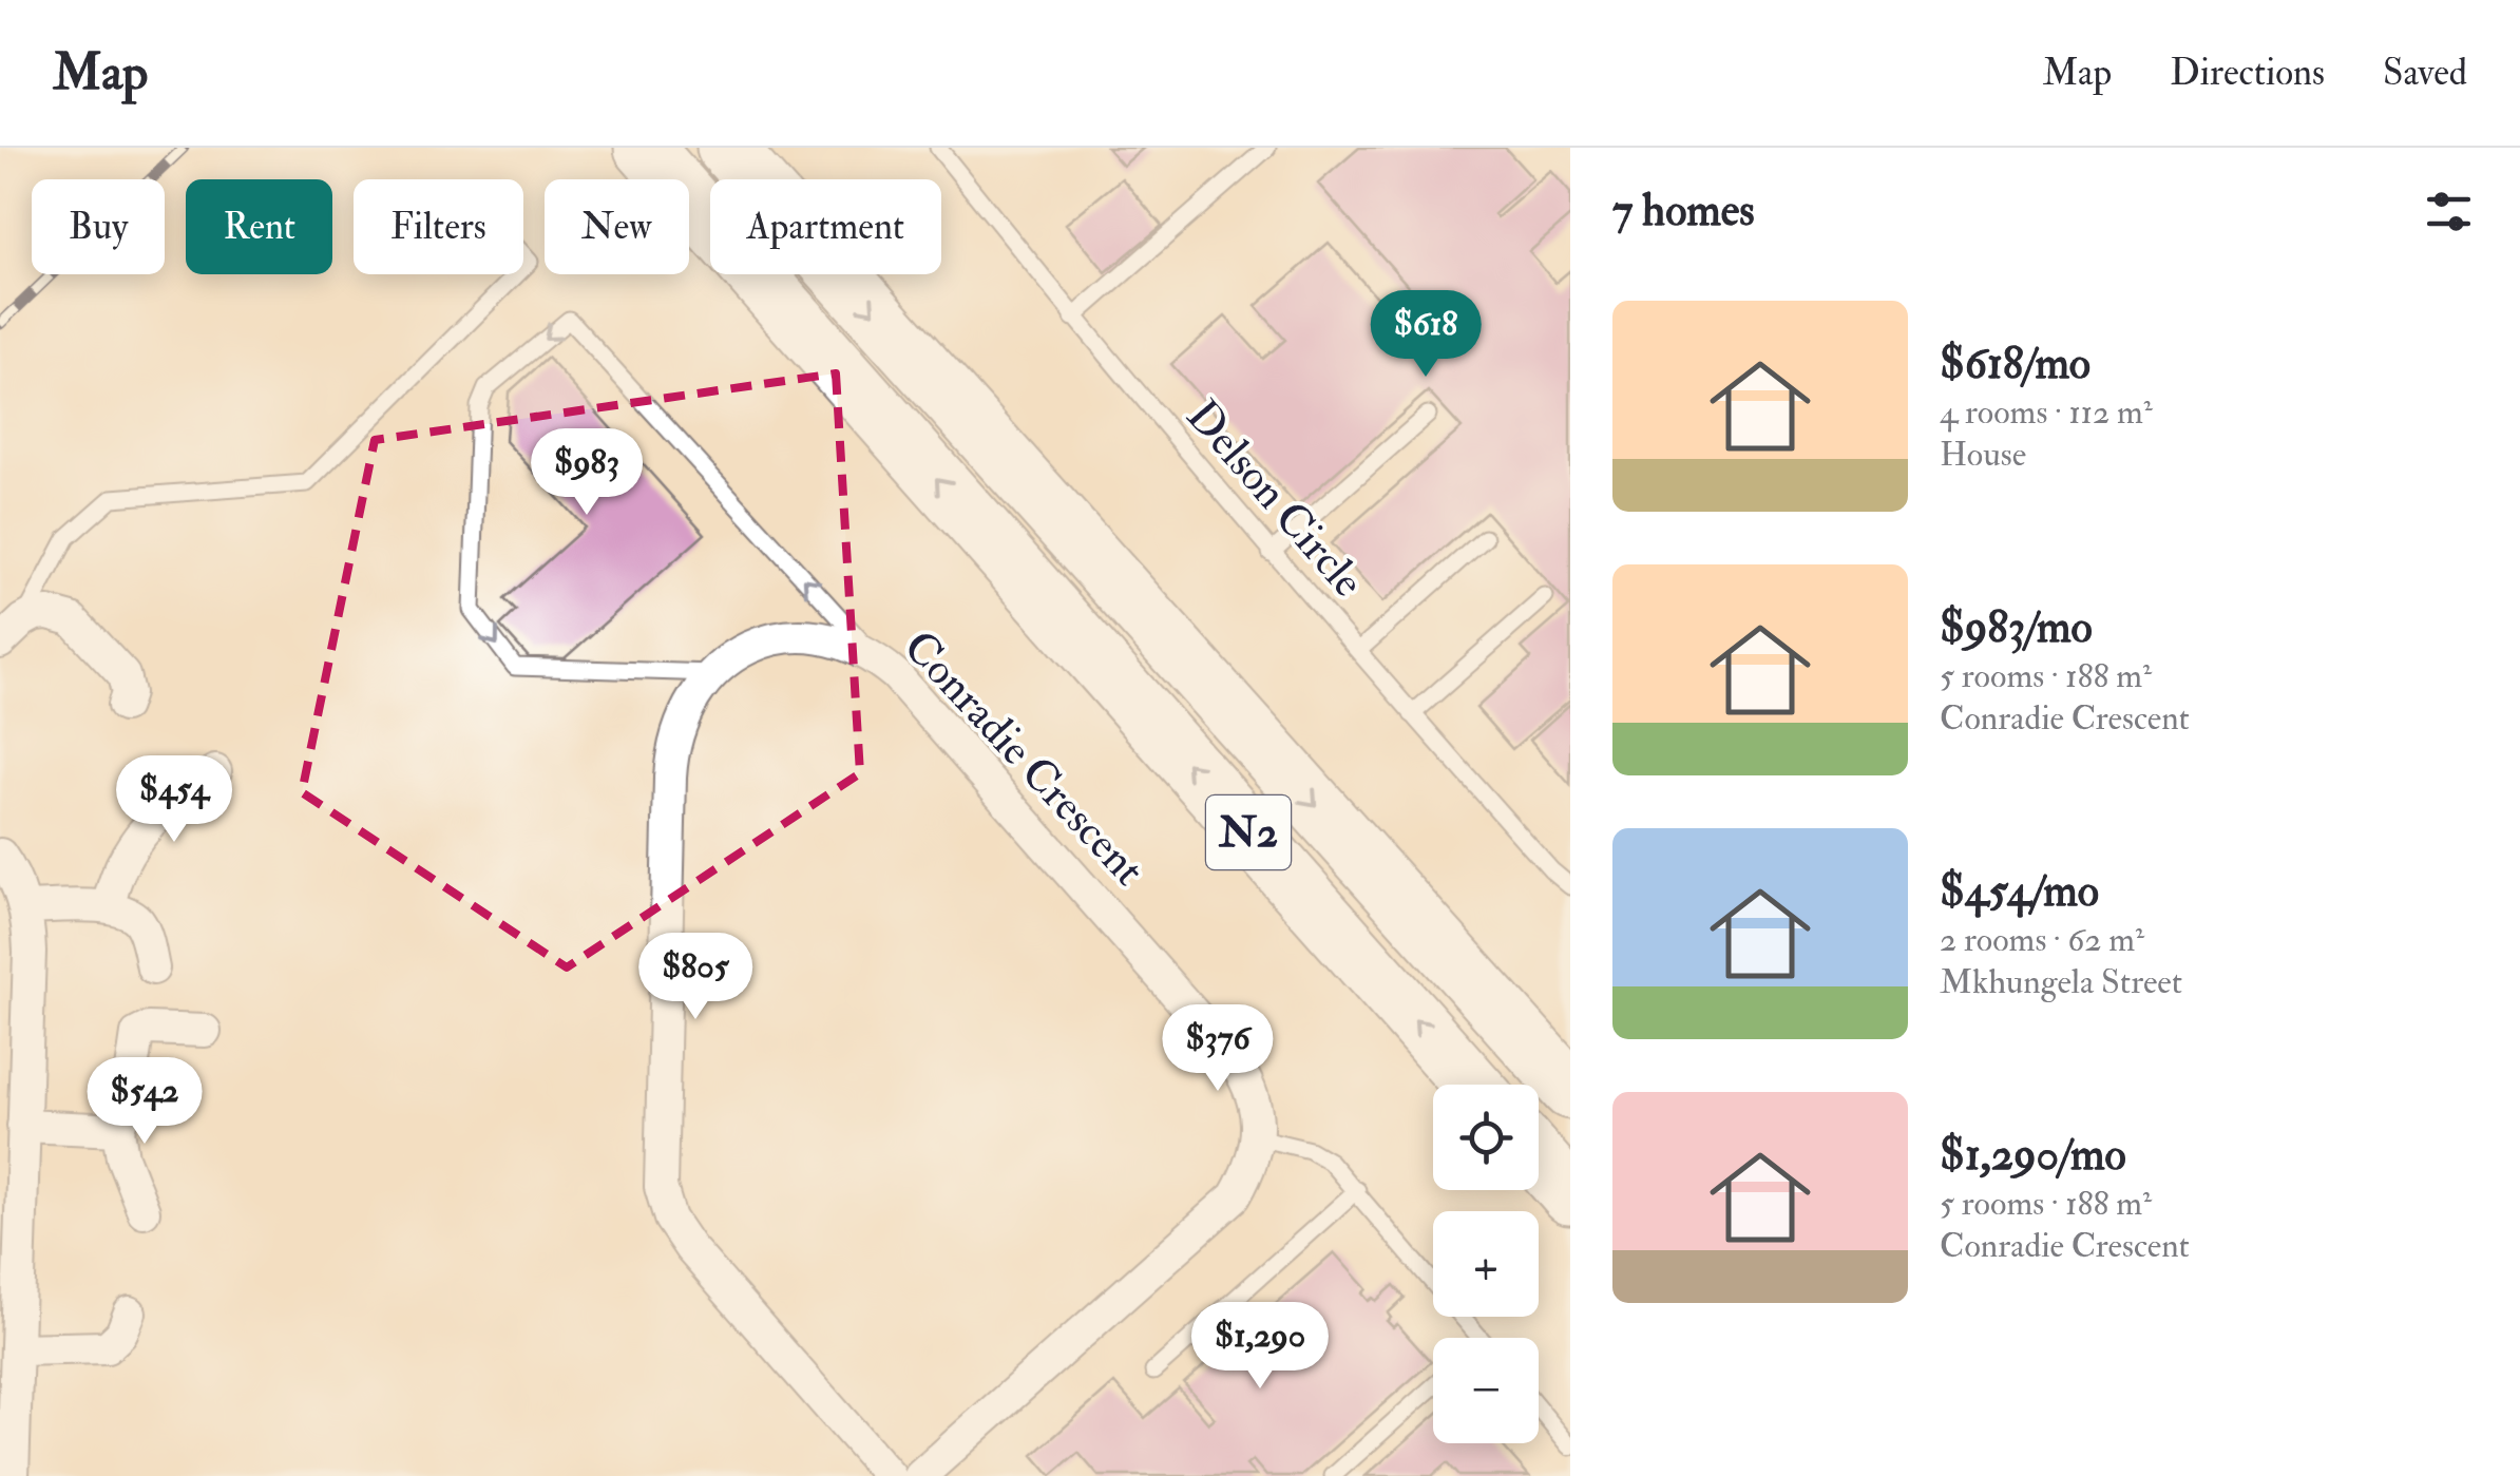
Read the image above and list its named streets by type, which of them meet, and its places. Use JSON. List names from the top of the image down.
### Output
{
  "streets": {
    "highway": ["N2"],
    "street": ["Conradie Crescent"],
    "lane": ["Delson Circle"]
  },
  "page": {
    "header": "Map",
    "nav": ["Map", "Directions", "Saved"],
    "heading": "7 homes",
    "chip": [
      "Buy",
      "Rent",
      "Filters",
      "New",
      "Apartment"
    ],
    "list": [
      {
        "name": "$618/mo",
        "note": "4 rooms · 112 m² · House"
      },
      {
        "name": "$983/mo",
        "note": "5 rooms · 188 m² · Conradie Crescent"
      },
      {
        "name": "$454/mo",
        "note": "2 rooms · 62 m² · Mkhungela Street"
      },
      {
        "name": "$1,290/mo",
        "note": "5 rooms · 188 m² · Conradie Crescent"
      }
    ],
    "price": [
      "$618",
      "$983",
      "$454",
      "$805",
      "$376",
      "$542",
      "$1,290"
    ],
    "map_buttons": ["+", "−"]
  }
}
